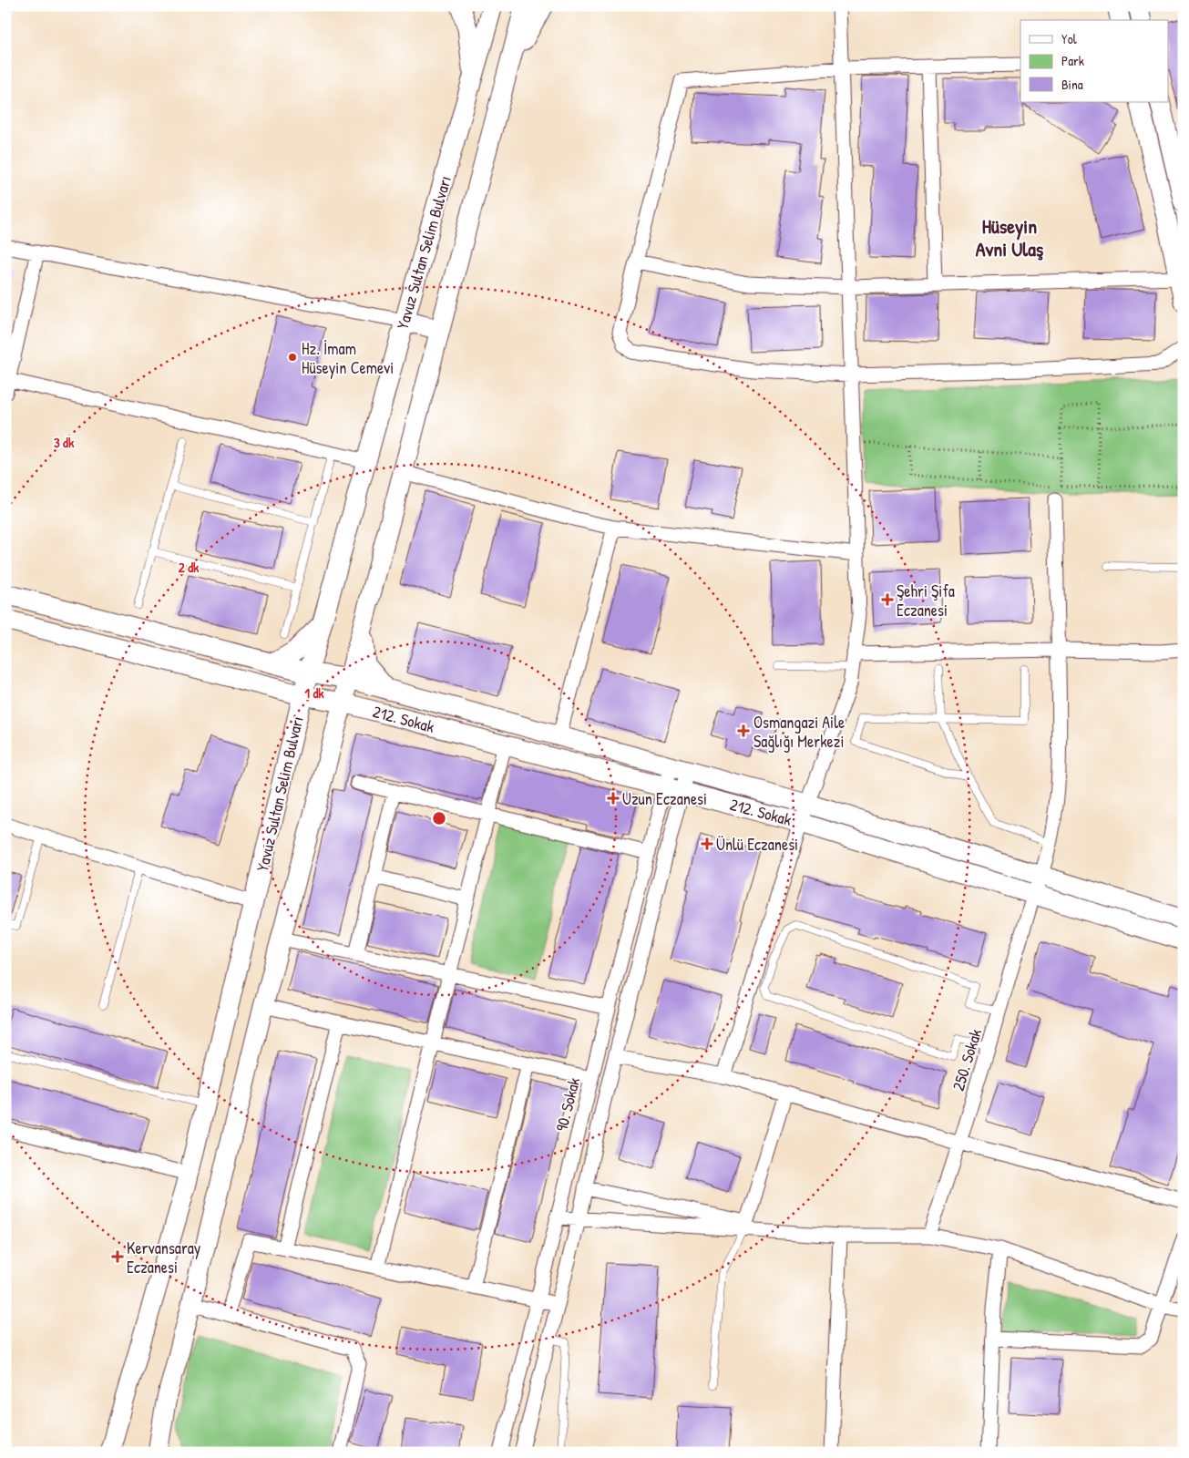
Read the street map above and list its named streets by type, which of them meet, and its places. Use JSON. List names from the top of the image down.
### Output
{
  "streets": {
    "main road": ["Yavuz Sultan Selim Bulvarı", "212. Sokak"],
    "street": ["250. Sokak", "90. Sokak"]
  },
  "crossings": [
    ["Yavuz Sultan Selim Bulvarı", "212. Sokak"],
    ["212. Sokak", "250. Sokak"],
    ["212. Sokak", "90. Sokak"]
  ],
  "districts": ["Hüseyin Avni Ulaş"],
  "places": {
    "other": ["Hz. İmam Hüseyin Cemevi"],
    "health": [
      "Şehri Şifa Eczanesi",
      "Osmangazi Aile Sağlığı Merkezi",
      "Uzun Eczanesi",
      "Ünlü Eczanesi",
      "Kervansaray Eczanesi"
    ]
  },
  "legend": ["Yol", "Park", "Bina"],
  "rings": ["3 dk", "2 dk", "1 dk"]
}
